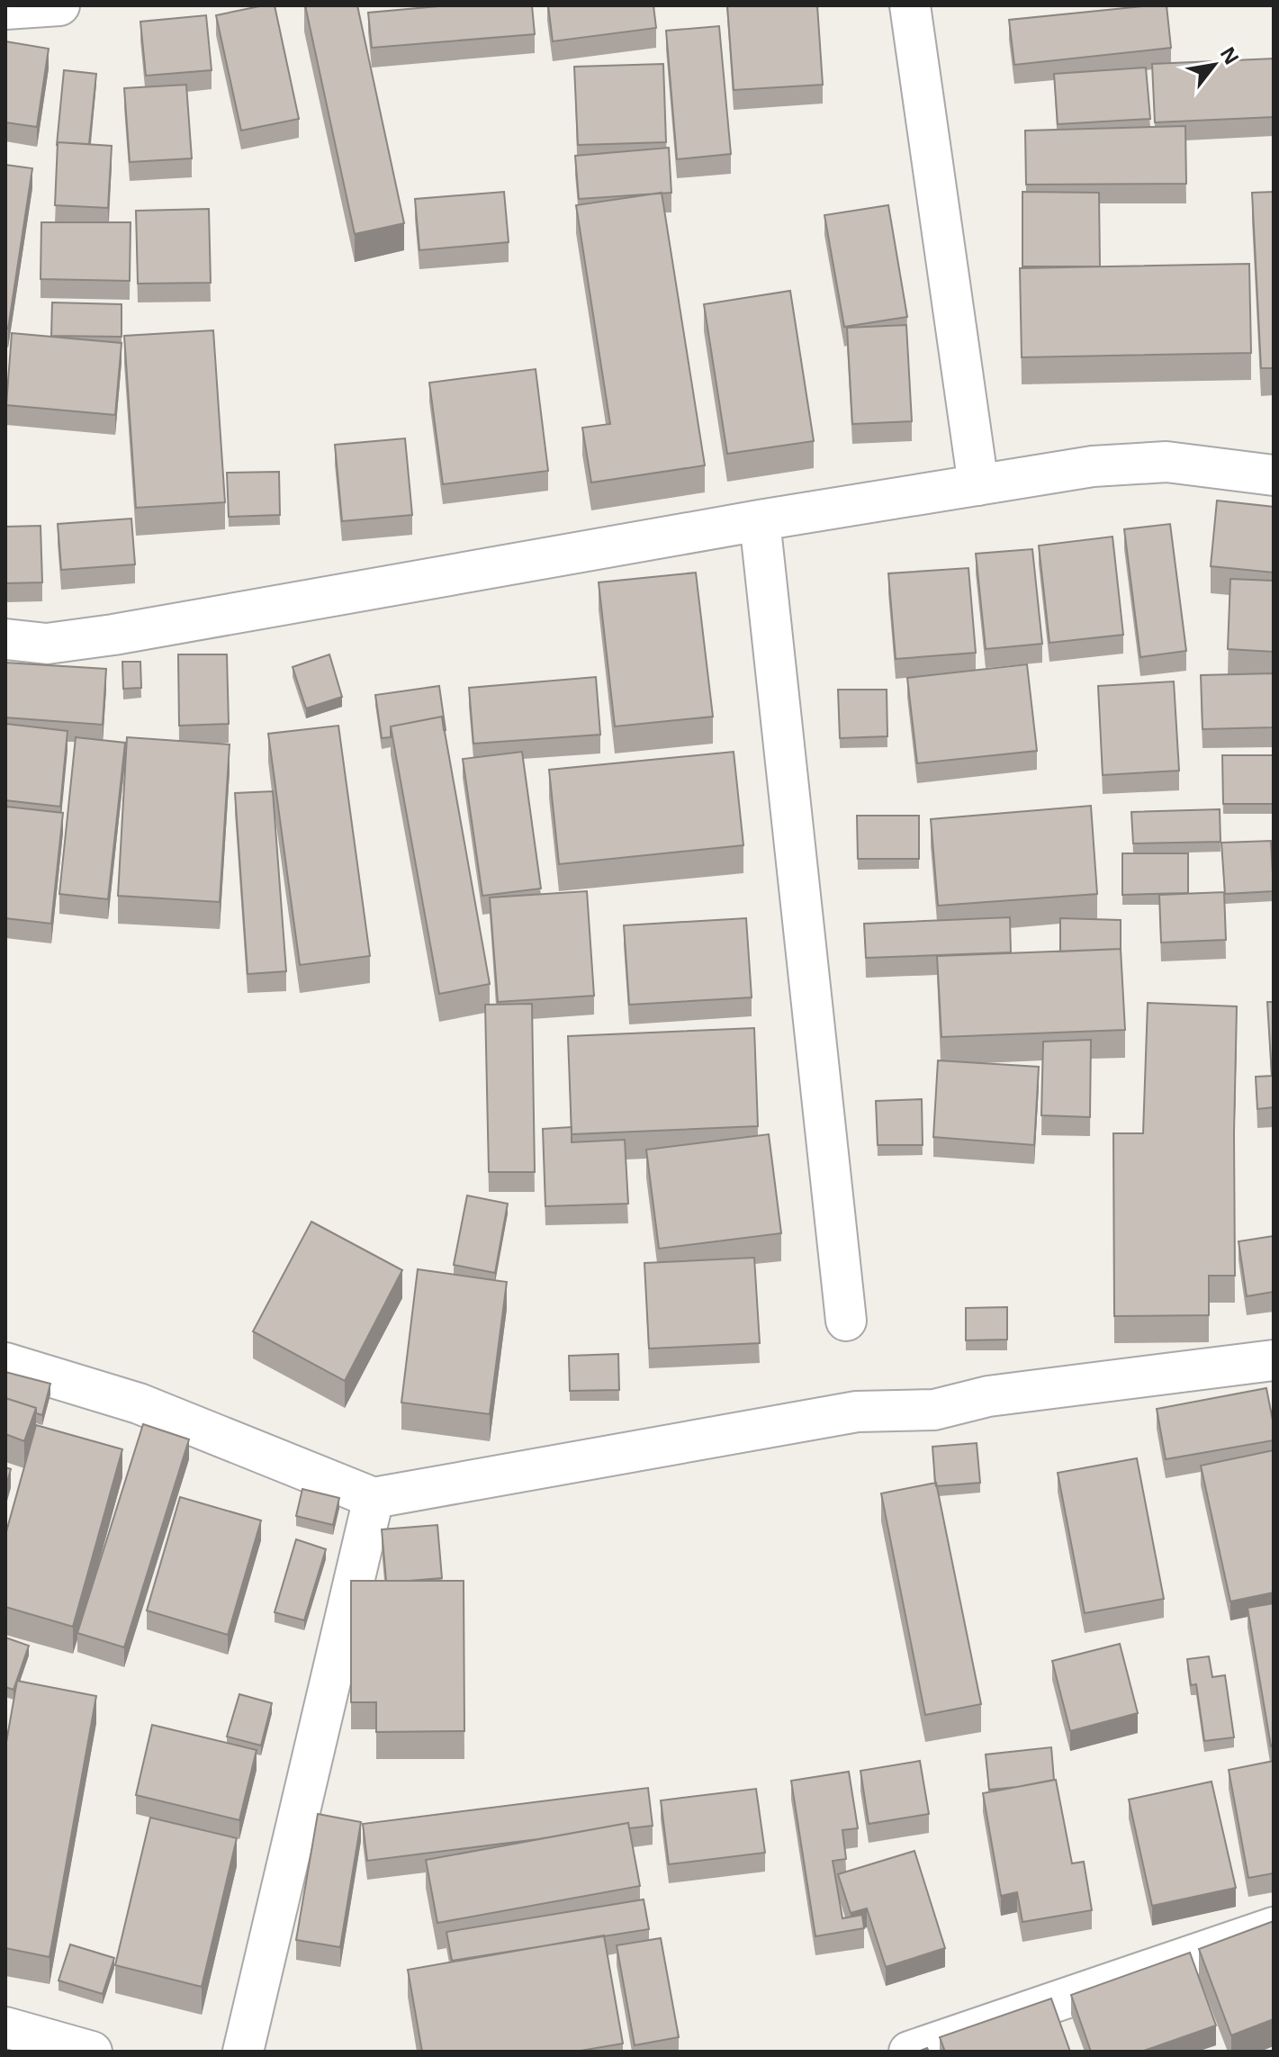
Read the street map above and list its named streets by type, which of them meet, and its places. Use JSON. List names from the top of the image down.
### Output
{
  "north": "top right"
}
